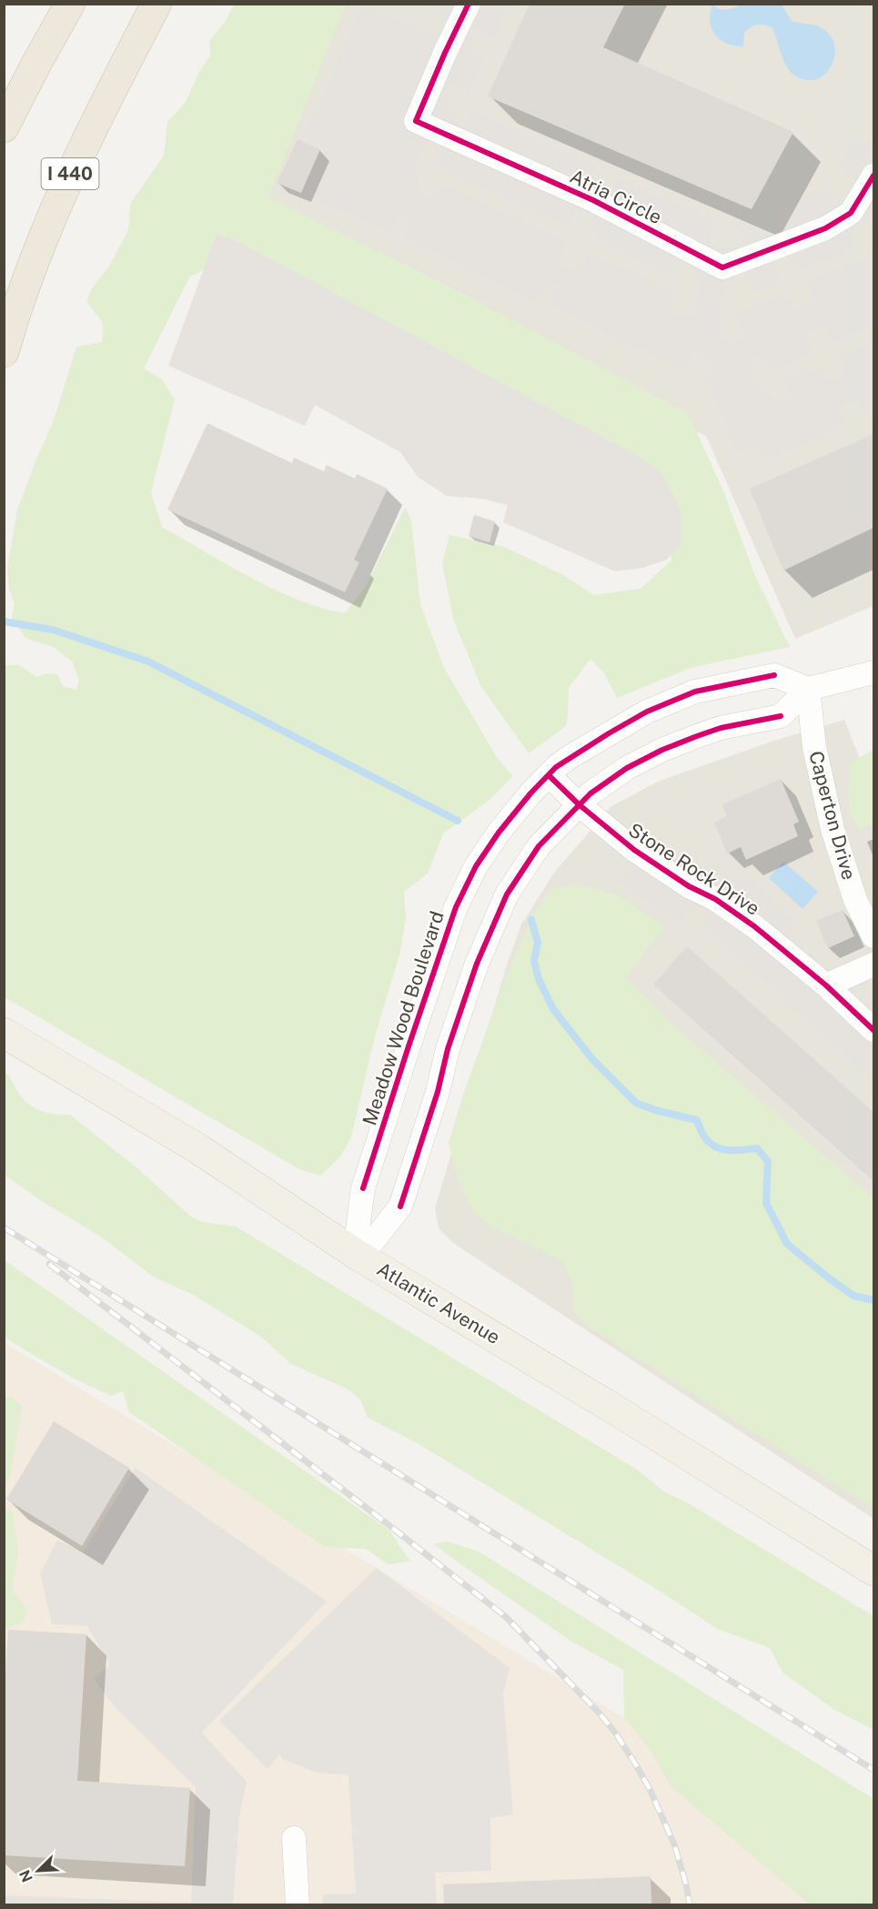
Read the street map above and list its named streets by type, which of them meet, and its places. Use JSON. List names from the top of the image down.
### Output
{
  "streets": {
    "highway": ["I 440"],
    "main road": ["Atlantic Avenue"],
    "street": [
      "Atria Circle",
      "Caperton Drive",
      "Stone Rock Drive",
      "Meadow Wood Boulevard"
    ]
  },
  "crossings": [
    ["Caperton Drive", "Meadow Wood Boulevard"],
    ["Stone Rock Drive", "Meadow Wood Boulevard"],
    ["Meadow Wood Boulevard", "Atlantic Avenue"]
  ],
  "north": "bottom left"
}
